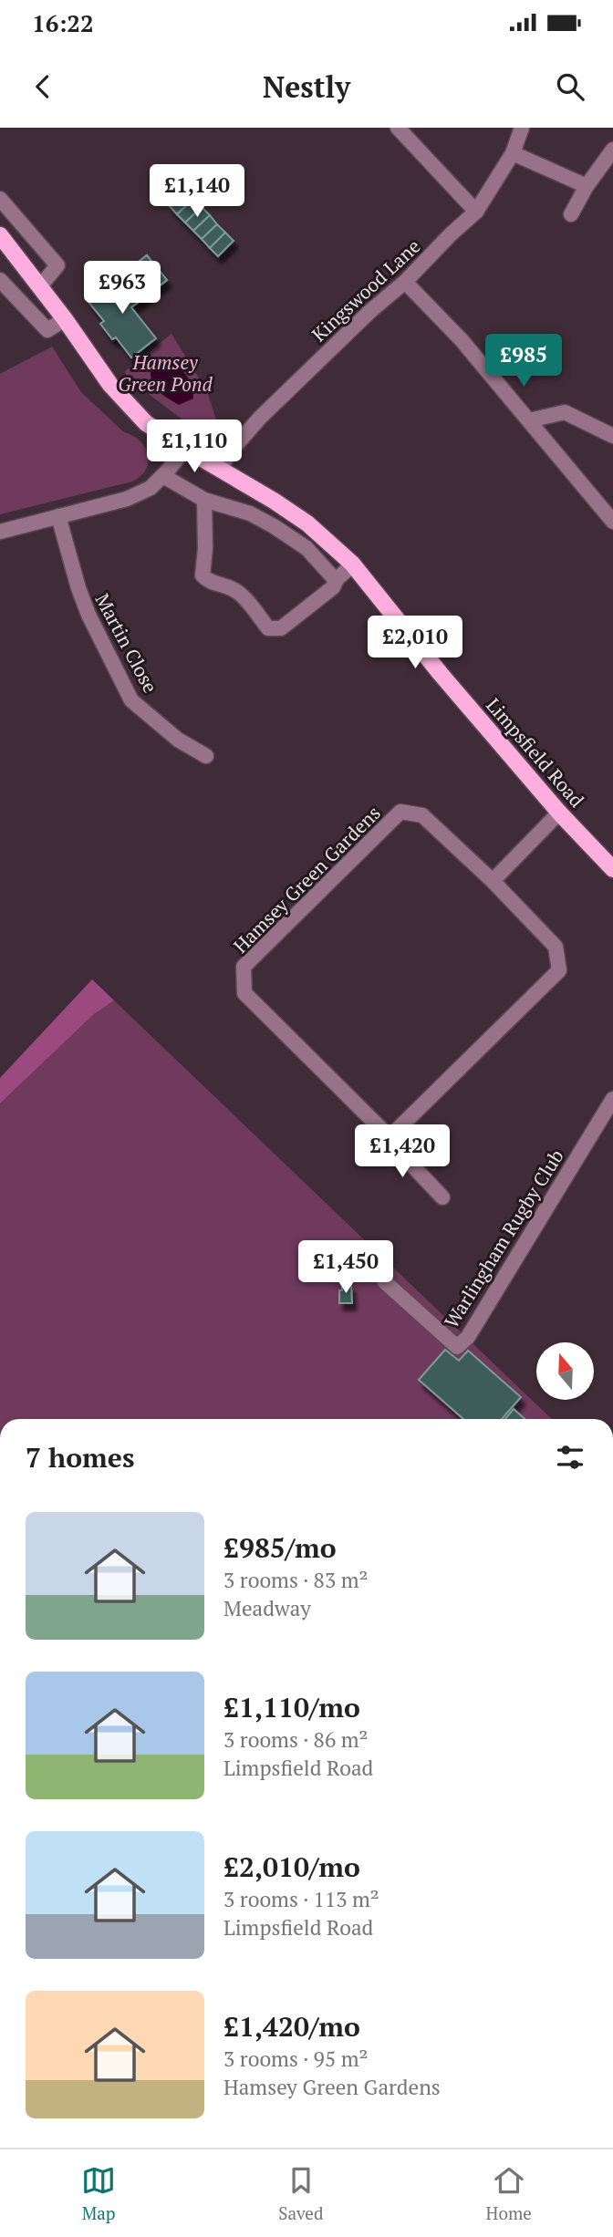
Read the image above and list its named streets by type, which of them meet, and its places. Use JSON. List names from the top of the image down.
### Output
{
  "streets": {
    "main road": ["Limpsfield Road"],
    "street": [
      "Kingswood Lane",
      "Martin Close",
      "Hamsey Green Gardens",
      "Warlingham Rugby Club"
    ]
  },
  "crossings": [
    ["Kingswood Lane", "Limpsfield Road"]
  ],
  "parks": ["Hamsey Green Pond"],
  "north": "top",
  "page": {
    "status": "16:22",
    "header": "Nestly",
    "price": [
      "£1,140",
      "£963",
      "£985",
      "£1,110",
      "£2,010",
      "£1,420",
      "£1,450"
    ],
    "heading": "7 homes",
    "list": [
      {
        "name": "£985/mo",
        "note": "3 rooms · 83 m² · Meadway"
      },
      {
        "name": "£1,110/mo",
        "note": "3 rooms · 86 m² · Limpsfield Road"
      },
      {
        "name": "£2,010/mo",
        "note": "3 rooms · 113 m² · Limpsfield Road"
      },
      {
        "name": "£1,420/mo",
        "note": "3 rooms · 95 m² · Hamsey Green Gardens"
      }
    ],
    "tabs": ["Map", "Saved", "Home"]
  }
}
